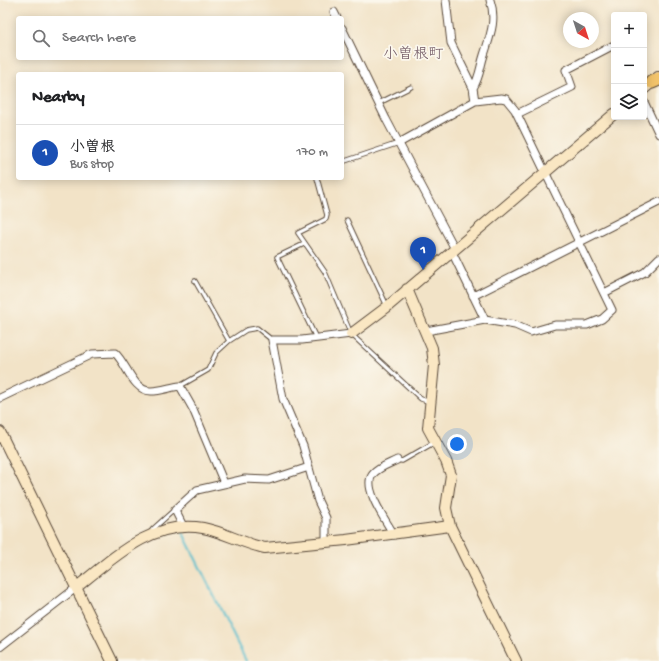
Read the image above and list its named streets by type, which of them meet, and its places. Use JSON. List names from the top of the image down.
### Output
{
  "districts": ["小曽根町"],
  "north": "bottom right",
  "page": {
    "map_buttons": ["+", "−"],
    "search": "Search here",
    "heading": "Nearby",
    "list": [
      {
        "mark": "1",
        "name": "小曽根",
        "note": "Bus stop",
        "value": "170 m"
      }
    ],
    "pins": "1"
  }
}
